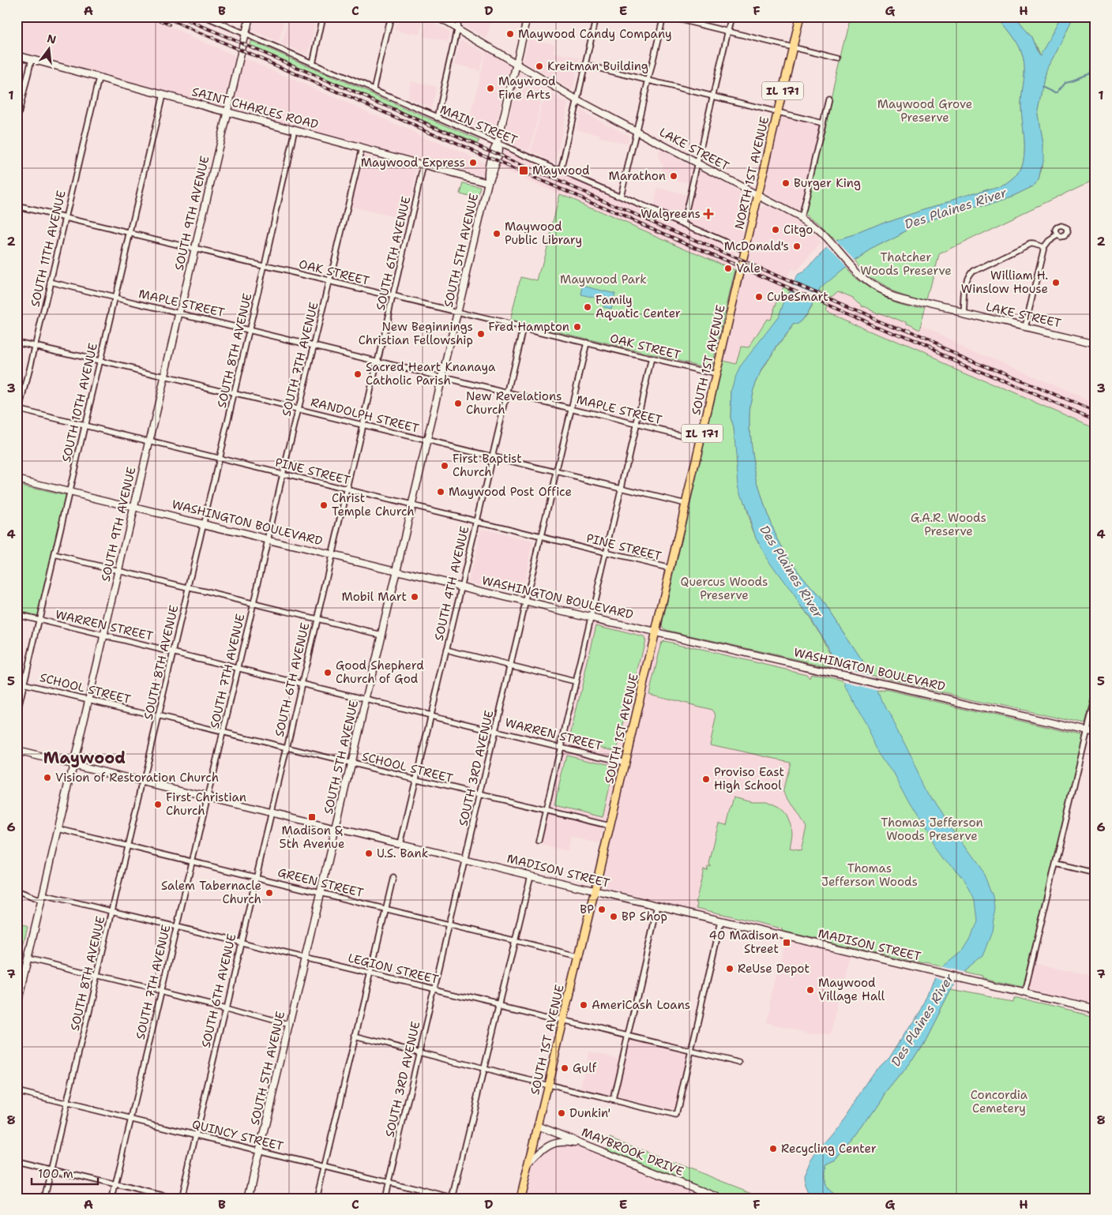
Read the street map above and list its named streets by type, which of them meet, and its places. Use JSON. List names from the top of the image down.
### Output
{
  "streets": {
    "main road": ["IL 171", "NORTH 1ST AVENUE", "SOUTH 1ST AVENUE"],
    "street": [
      "SAINT CHARLES ROAD",
      "MAIN STREET",
      "LAKE STREET",
      "SOUTH 9TH AVENUE",
      "SOUTH 11TH AVENUE",
      "SOUTH 5TH AVENUE",
      "SOUTH 6TH AVENUE",
      "OAK STREET",
      "MAPLE STREET",
      "SOUTH 8TH AVENUE",
      "SOUTH 7TH AVENUE",
      "SOUTH 10TH AVENUE",
      "RANDOLPH STREET",
      "PINE STREET",
      "WASHINGTON BOULEVARD",
      "SOUTH 4TH AVENUE",
      "WARREN STREET",
      "SCHOOL STREET",
      "SOUTH 3RD AVENUE",
      "MADISON STREET",
      "GREEN STREET",
      "LEGION STREET",
      "QUINCY STREET",
      "MAYBROOK DRIVE"
    ]
  },
  "crossings": [
    ["SAINT CHARLES ROAD", "SOUTH 9TH AVENUE"],
    ["SAINT CHARLES ROAD", "SOUTH 11TH AVENUE"],
    ["SAINT CHARLES ROAD", "SOUTH 5TH AVENUE"],
    ["SAINT CHARLES ROAD", "SOUTH 6TH AVENUE"],
    ["SAINT CHARLES ROAD", "SOUTH 8TH AVENUE"],
    ["SAINT CHARLES ROAD", "SOUTH 7TH AVENUE"],
    ["SAINT CHARLES ROAD", "SOUTH 10TH AVENUE"],
    ["MAIN STREET", "NORTH 1ST AVENUE"],
    ["MAIN STREET", "SOUTH 9TH AVENUE"],
    ["MAIN STREET", "SOUTH 5TH AVENUE"],
    ["LAKE STREET", "NORTH 1ST AVENUE"],
    ["LAKE STREET", "SOUTH 5TH AVENUE"],
    ["NORTH 1ST AVENUE", "SOUTH 1ST AVENUE"],
    ["SOUTH 9TH AVENUE", "OAK STREET"],
    ["SOUTH 9TH AVENUE", "MAPLE STREET"],
    ["SOUTH 9TH AVENUE", "RANDOLPH STREET"],
    ["SOUTH 9TH AVENUE", "PINE STREET"],
    ["SOUTH 9TH AVENUE", "WASHINGTON BOULEVARD"],
    ["SOUTH 9TH AVENUE", "WARREN STREET"],
    ["SOUTH 9TH AVENUE", "SCHOOL STREET"],
    ["SOUTH 9TH AVENUE", "MADISON STREET"],
    ["SOUTH 9TH AVENUE", "GREEN STREET"],
    ["SOUTH 9TH AVENUE", "LEGION STREET"],
    ["SOUTH 11TH AVENUE", "OAK STREET"],
    ["SOUTH 11TH AVENUE", "MAPLE STREET"],
    ["SOUTH 11TH AVENUE", "RANDOLPH STREET"],
    ["SOUTH 11TH AVENUE", "PINE STREET"],
    ["SOUTH 5TH AVENUE", "OAK STREET"],
    ["SOUTH 5TH AVENUE", "MAPLE STREET"],
    ["SOUTH 5TH AVENUE", "RANDOLPH STREET"],
    ["SOUTH 5TH AVENUE", "PINE STREET"],
    ["SOUTH 5TH AVENUE", "WASHINGTON BOULEVARD"],
    ["SOUTH 5TH AVENUE", "WARREN STREET"],
    ["SOUTH 5TH AVENUE", "SCHOOL STREET"],
    ["SOUTH 5TH AVENUE", "MADISON STREET"],
    ["SOUTH 5TH AVENUE", "GREEN STREET"],
    ["SOUTH 5TH AVENUE", "LEGION STREET"],
    ["SOUTH 5TH AVENUE", "QUINCY STREET"],
    ["SOUTH 6TH AVENUE", "OAK STREET"],
    ["SOUTH 6TH AVENUE", "MAPLE STREET"],
    ["SOUTH 6TH AVENUE", "RANDOLPH STREET"],
    ["SOUTH 6TH AVENUE", "PINE STREET"],
    ["SOUTH 6TH AVENUE", "WASHINGTON BOULEVARD"],
    ["SOUTH 6TH AVENUE", "WARREN STREET"],
    ["SOUTH 6TH AVENUE", "SCHOOL STREET"],
    ["SOUTH 6TH AVENUE", "MADISON STREET"],
    ["SOUTH 6TH AVENUE", "GREEN STREET"],
    ["SOUTH 6TH AVENUE", "LEGION STREET"],
    ["SOUTH 6TH AVENUE", "QUINCY STREET"],
    ["OAK STREET", "SOUTH 8TH AVENUE"],
    ["OAK STREET", "SOUTH 7TH AVENUE"],
    ["OAK STREET", "SOUTH 1ST AVENUE"],
    ["OAK STREET", "SOUTH 10TH AVENUE"],
    ["OAK STREET", "SOUTH 4TH AVENUE"],
    ["OAK STREET", "SOUTH 3RD AVENUE"],
    ["MAPLE STREET", "SOUTH 8TH AVENUE"],
    ["MAPLE STREET", "SOUTH 7TH AVENUE"],
    ["MAPLE STREET", "SOUTH 1ST AVENUE"],
    ["MAPLE STREET", "SOUTH 10TH AVENUE"],
    ["MAPLE STREET", "SOUTH 4TH AVENUE"],
    ["MAPLE STREET", "SOUTH 3RD AVENUE"],
    ["SOUTH 8TH AVENUE", "RANDOLPH STREET"],
    ["SOUTH 8TH AVENUE", "PINE STREET"],
    ["SOUTH 8TH AVENUE", "WASHINGTON BOULEVARD"],
    ["SOUTH 8TH AVENUE", "WARREN STREET"],
    ["SOUTH 8TH AVENUE", "SCHOOL STREET"],
    ["SOUTH 8TH AVENUE", "MADISON STREET"],
    ["SOUTH 8TH AVENUE", "GREEN STREET"],
    ["SOUTH 8TH AVENUE", "LEGION STREET"],
    ["SOUTH 8TH AVENUE", "QUINCY STREET"],
    ["SOUTH 7TH AVENUE", "RANDOLPH STREET"],
    ["SOUTH 7TH AVENUE", "PINE STREET"],
    ["SOUTH 7TH AVENUE", "WASHINGTON BOULEVARD"],
    ["SOUTH 7TH AVENUE", "WARREN STREET"],
    ["SOUTH 7TH AVENUE", "SCHOOL STREET"],
    ["SOUTH 7TH AVENUE", "MADISON STREET"],
    ["SOUTH 7TH AVENUE", "GREEN STREET"],
    ["SOUTH 7TH AVENUE", "LEGION STREET"],
    ["SOUTH 7TH AVENUE", "QUINCY STREET"],
    ["SOUTH 1ST AVENUE", "RANDOLPH STREET"],
    ["SOUTH 1ST AVENUE", "PINE STREET"],
    ["SOUTH 1ST AVENUE", "WASHINGTON BOULEVARD"],
    ["SOUTH 1ST AVENUE", "WARREN STREET"],
    ["SOUTH 1ST AVENUE", "SCHOOL STREET"],
    ["SOUTH 1ST AVENUE", "MADISON STREET"],
    ["SOUTH 1ST AVENUE", "GREEN STREET"],
    ["SOUTH 1ST AVENUE", "LEGION STREET"],
    ["SOUTH 1ST AVENUE", "MAYBROOK DRIVE"],
    ["SOUTH 10TH AVENUE", "RANDOLPH STREET"],
    ["SOUTH 10TH AVENUE", "PINE STREET"],
    ["SOUTH 10TH AVENUE", "WASHINGTON BOULEVARD"],
    ["SOUTH 10TH AVENUE", "WARREN STREET"],
    ["SOUTH 10TH AVENUE", "SCHOOL STREET"],
    ["RANDOLPH STREET", "SOUTH 4TH AVENUE"],
    ["RANDOLPH STREET", "SOUTH 3RD AVENUE"],
    ["PINE STREET", "SOUTH 4TH AVENUE"],
    ["PINE STREET", "SOUTH 3RD AVENUE"],
    ["WASHINGTON BOULEVARD", "SOUTH 4TH AVENUE"],
    ["WASHINGTON BOULEVARD", "SOUTH 3RD AVENUE"],
    ["SOUTH 4TH AVENUE", "WARREN STREET"],
    ["SOUTH 4TH AVENUE", "SCHOOL STREET"],
    ["SOUTH 4TH AVENUE", "MADISON STREET"],
    ["WARREN STREET", "SOUTH 3RD AVENUE"],
    ["SCHOOL STREET", "SOUTH 3RD AVENUE"],
    ["SOUTH 3RD AVENUE", "MADISON STREET"],
    ["SOUTH 3RD AVENUE", "GREEN STREET"],
    ["SOUTH 3RD AVENUE", "LEGION STREET"],
    ["SOUTH 3RD AVENUE", "QUINCY STREET"]
  ],
  "districts": ["Maywood"],
  "water": ["Des Plaines River"],
  "parks": [
    "Maywood Grove Preserve",
    "Thatcher Woods Preserve",
    "Maywood Park",
    "G.A.R. Woods Preserve",
    "Quercus Woods Preserve",
    "Thomas Jefferson Woods Preserve",
    "Thomas Jefferson Woods",
    "Concordia Cemetery"
  ],
  "places": {
    "other": [
      "Maywood Candy Company",
      "Kreitman Building",
      "Maywood Fine Arts",
      "Maywood Express",
      "Marathon",
      "Burger King",
      "Citgo",
      "Maywood Public Library",
      "McDonald's",
      "Vale",
      "William H. Winslow House",
      "CubeSmart",
      "Family Aquatic Center",
      "Fred Hampton",
      "New Beginnings Christian Fellowship",
      "Sacred Heart Knanaya Catholic Parish",
      "New Revelations Church",
      "First Baptist Church",
      "Maywood Post Office",
      "Christ Temple Church",
      "Mobil Mart",
      "Good Shepherd Church of God",
      "Vision of Restoration Church",
      "Proviso East High School",
      "First Christian Church",
      "U.S. Bank",
      "Salem Tabernacle Church",
      "BP",
      "BP Shop",
      "ReUse Depot",
      "Maywood Village Hall",
      "AmeriCash Loans",
      "Gulf",
      "Dunkin'",
      "Recycling Center"
    ],
    "transit": ["Maywood", "Madison & 5th Avenue", "40 Madison Street"],
    "health": ["Walgreens"]
  },
  "scale_bar": "100 m",
  "north": "top",
  "grid": {
    "columns": [
      "A",
      "B",
      "C",
      "D",
      "E",
      "F",
      "G",
      "H"
    ],
    "rows": [
      "1",
      "2",
      "3",
      "4",
      "5",
      "6",
      "7",
      "8"
    ]
  }
}
